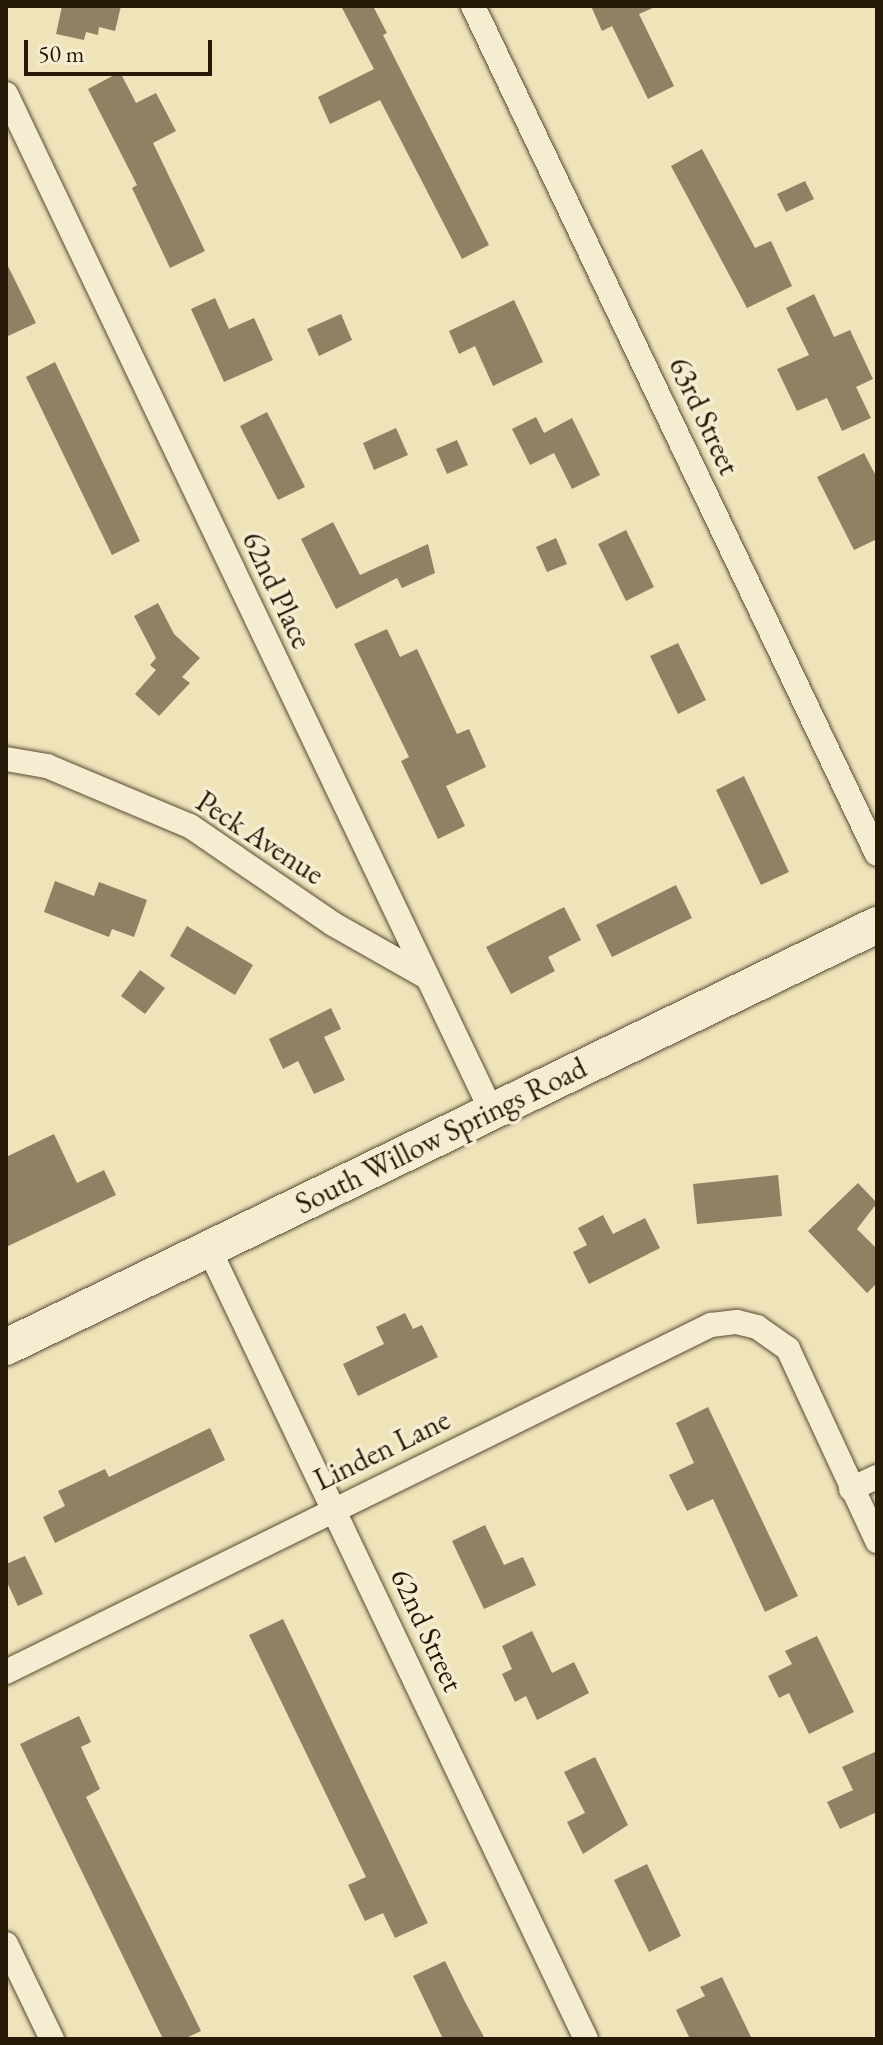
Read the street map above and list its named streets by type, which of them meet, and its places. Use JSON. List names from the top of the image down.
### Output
{
  "streets": {
    "street": [
      "63rd Street",
      "62nd Place",
      "Peck Avenue",
      "South Willow Springs Road",
      "Linden Lane",
      "62nd Street"
    ]
  },
  "crossings": [
    ["62nd Place", "Peck Avenue"],
    ["62nd Place", "South Willow Springs Road"],
    ["South Willow Springs Road", "62nd Street"],
    ["Linden Lane", "62nd Street"]
  ],
  "scale_bar": "50 m"
}
